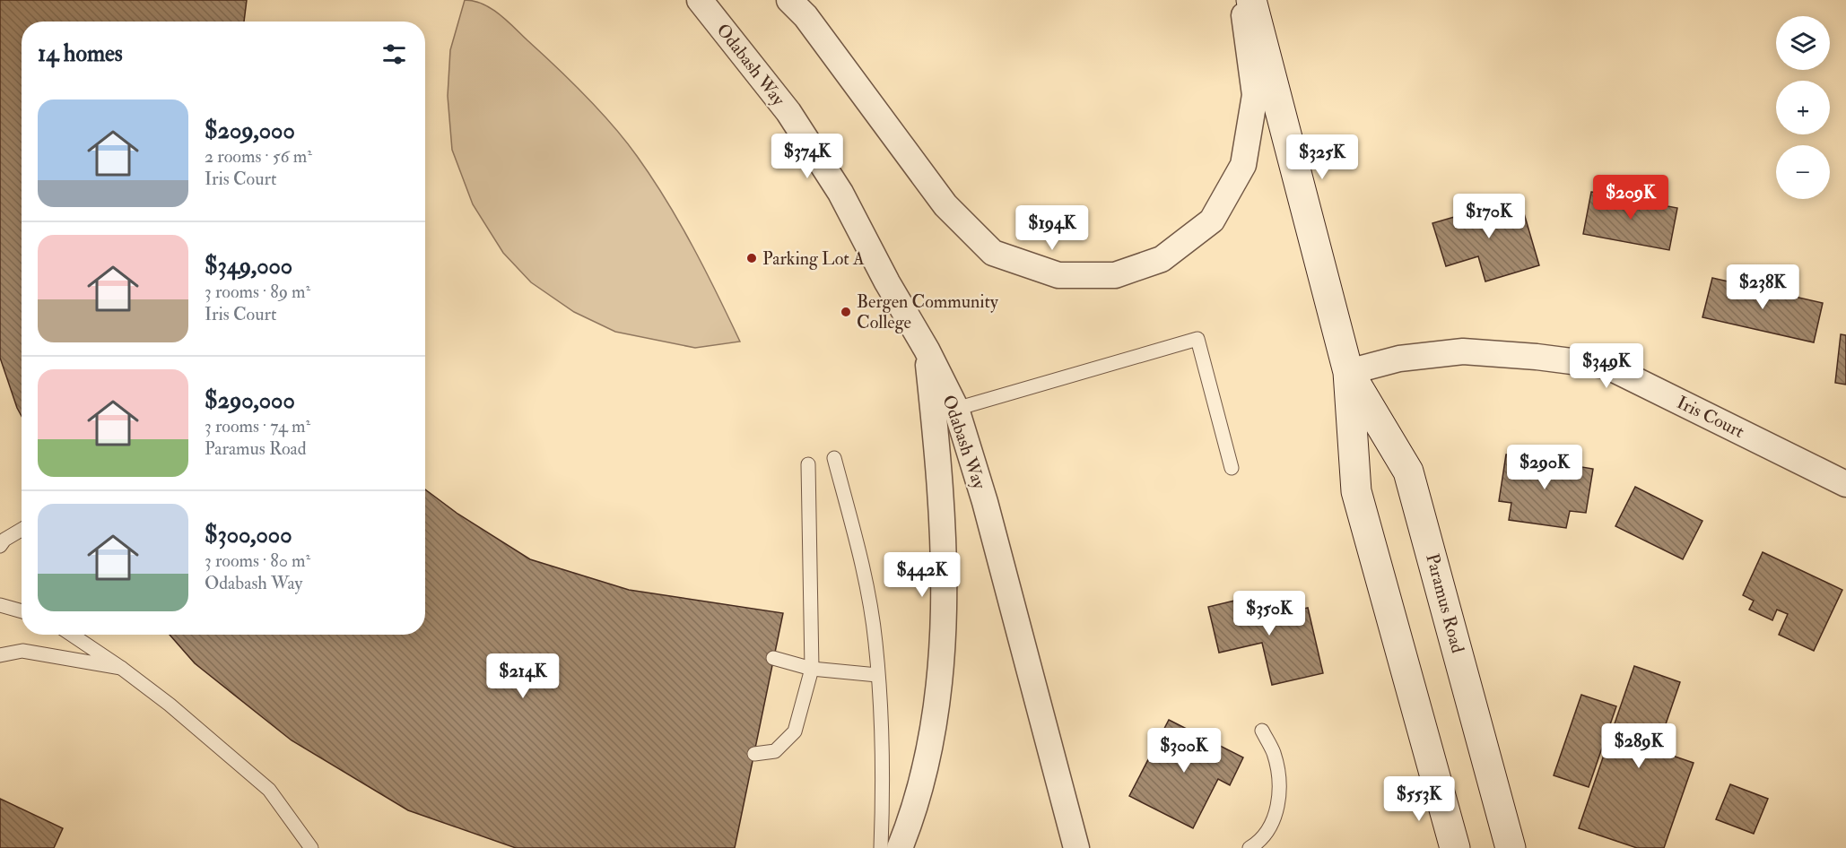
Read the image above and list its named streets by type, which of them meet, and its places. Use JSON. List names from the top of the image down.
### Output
{
  "streets": {
    "main road": ["Paramus Road"],
    "street": ["Odabash Way", "Iris Court"]
  },
  "crossings": [
    ["Iris Court", "Paramus Road"]
  ],
  "places": ["Parking Lot A", "Bergen Community College"],
  "page": {
    "map_buttons": ["+", "−"],
    "heading": "14 homes",
    "list": [
      {
        "name": "$209,000",
        "note": "2 rooms · 56 m² · Iris Court"
      },
      {
        "name": "$349,000",
        "note": "3 rooms · 89 m² · Iris Court"
      },
      {
        "name": "$290,000",
        "note": "3 rooms · 74 m² · Paramus Road"
      },
      {
        "name": "$300,000",
        "note": "3 rooms · 80 m² · Odabash Way"
      }
    ],
    "price": [
      "$374K",
      "$325K",
      "$209K",
      "$170K",
      "$194K",
      "$238K",
      "$349K",
      "$290K",
      "$442K",
      "$350K",
      "$214K",
      "$289K",
      "$300K",
      "$553K"
    ]
  }
}
